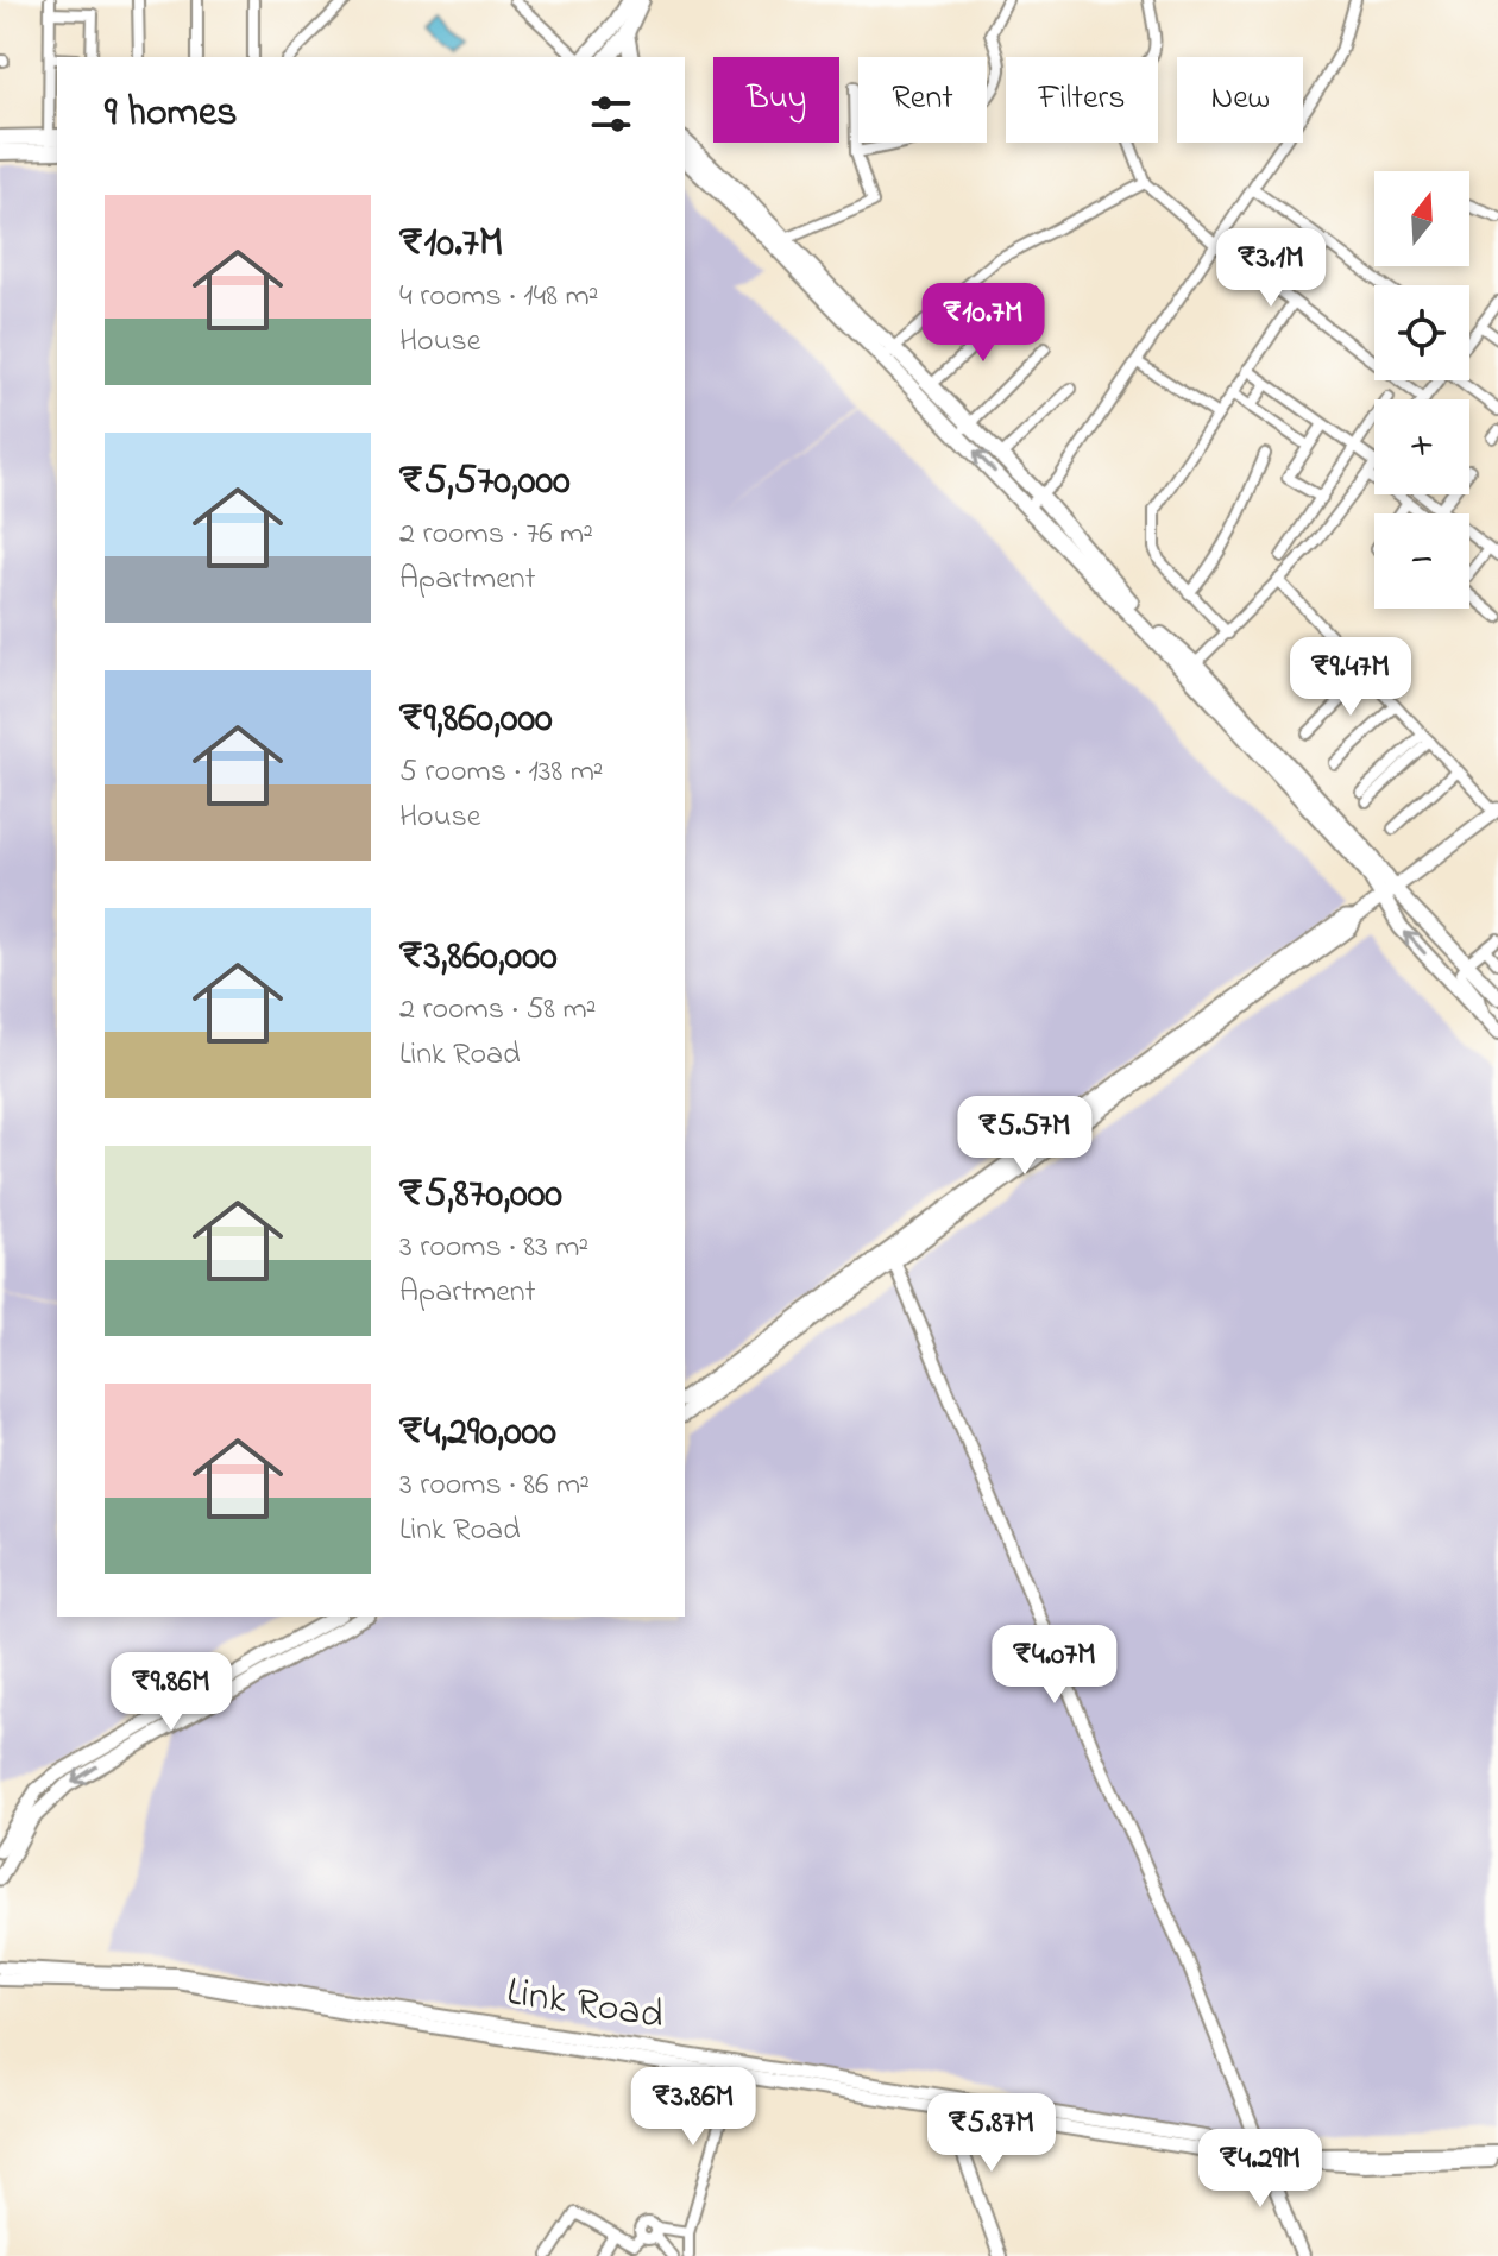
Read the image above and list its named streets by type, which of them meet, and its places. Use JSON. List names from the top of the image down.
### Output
{
  "streets": {
    "street": ["Link Road"]
  },
  "north": "top",
  "page": {
    "chip": [
      "Buy",
      "Rent",
      "Filters",
      "New"
    ],
    "heading": "9 homes",
    "map_buttons": ["+", "−"],
    "list": [
      {
        "name": "₹10.7M",
        "note": "4 rooms · 148 m² · House"
      },
      {
        "name": "₹5,570,000",
        "note": "2 rooms · 76 m² · Apartment"
      },
      {
        "name": "₹9,860,000",
        "note": "5 rooms · 138 m² · House"
      },
      {
        "name": "₹3,860,000",
        "note": "2 rooms · 58 m² · Link Road"
      },
      {
        "name": "₹5,870,000",
        "note": "3 rooms · 83 m² · Apartment"
      },
      {
        "name": "₹4,290,000",
        "note": "3 rooms · 86 m² · Link Road"
      }
    ],
    "price": [
      "₹3.1M",
      "₹10.7M",
      "₹9.47M",
      "₹5.57M",
      "₹4.07M",
      "₹9.86M",
      "₹3.86M",
      "₹5.87M",
      "₹4.29M"
    ]
  }
}
